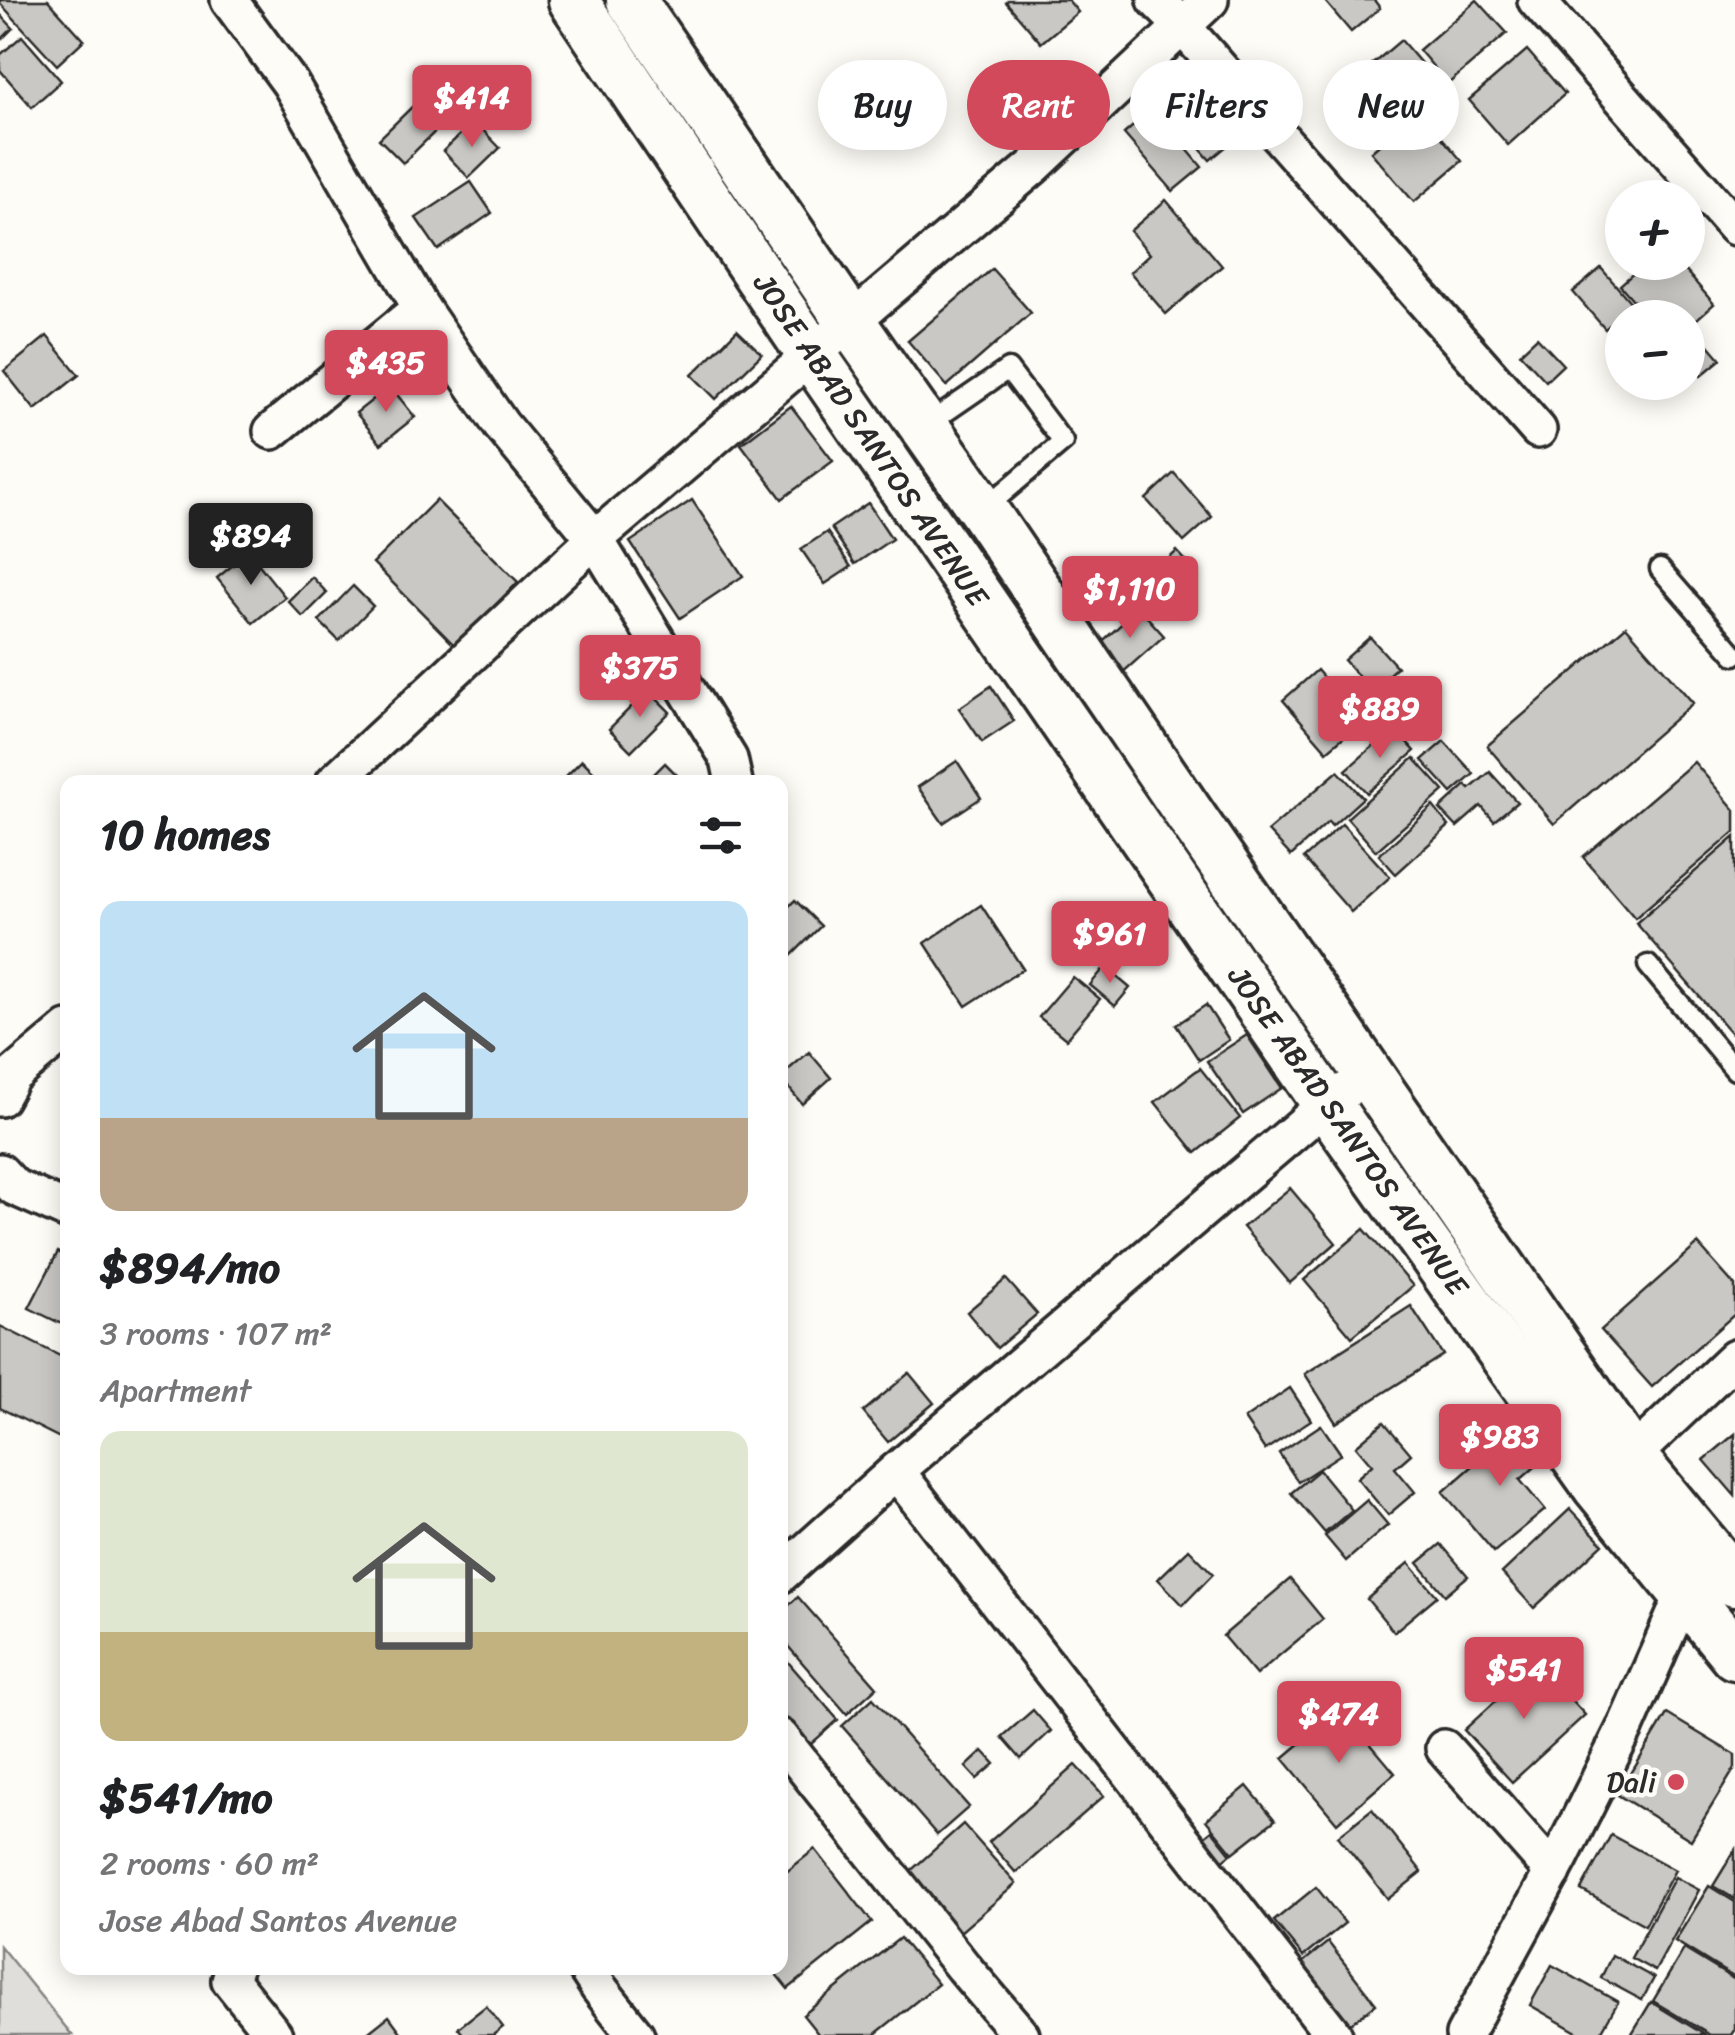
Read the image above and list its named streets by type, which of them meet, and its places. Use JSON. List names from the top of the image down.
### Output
{
  "streets": {
    "main road": ["JOSE ABAD SANTOS AVENUE"]
  },
  "places": ["Dali"],
  "page": {
    "chip": [
      "Buy",
      "Rent",
      "Filters",
      "New"
    ],
    "price": [
      "$414",
      "$435",
      "$894",
      "$1,110",
      "$375",
      "$889",
      "$961",
      "$983",
      "$541",
      "$474"
    ],
    "map_buttons": ["+", "−"],
    "heading": "10 homes",
    "list": [
      {
        "name": "$894/mo",
        "note": "3 rooms · 107 m² · Apartment"
      },
      {
        "name": "$541/mo",
        "note": "2 rooms · 60 m² · Jose Abad Santos Avenue"
      }
    ]
  }
}
